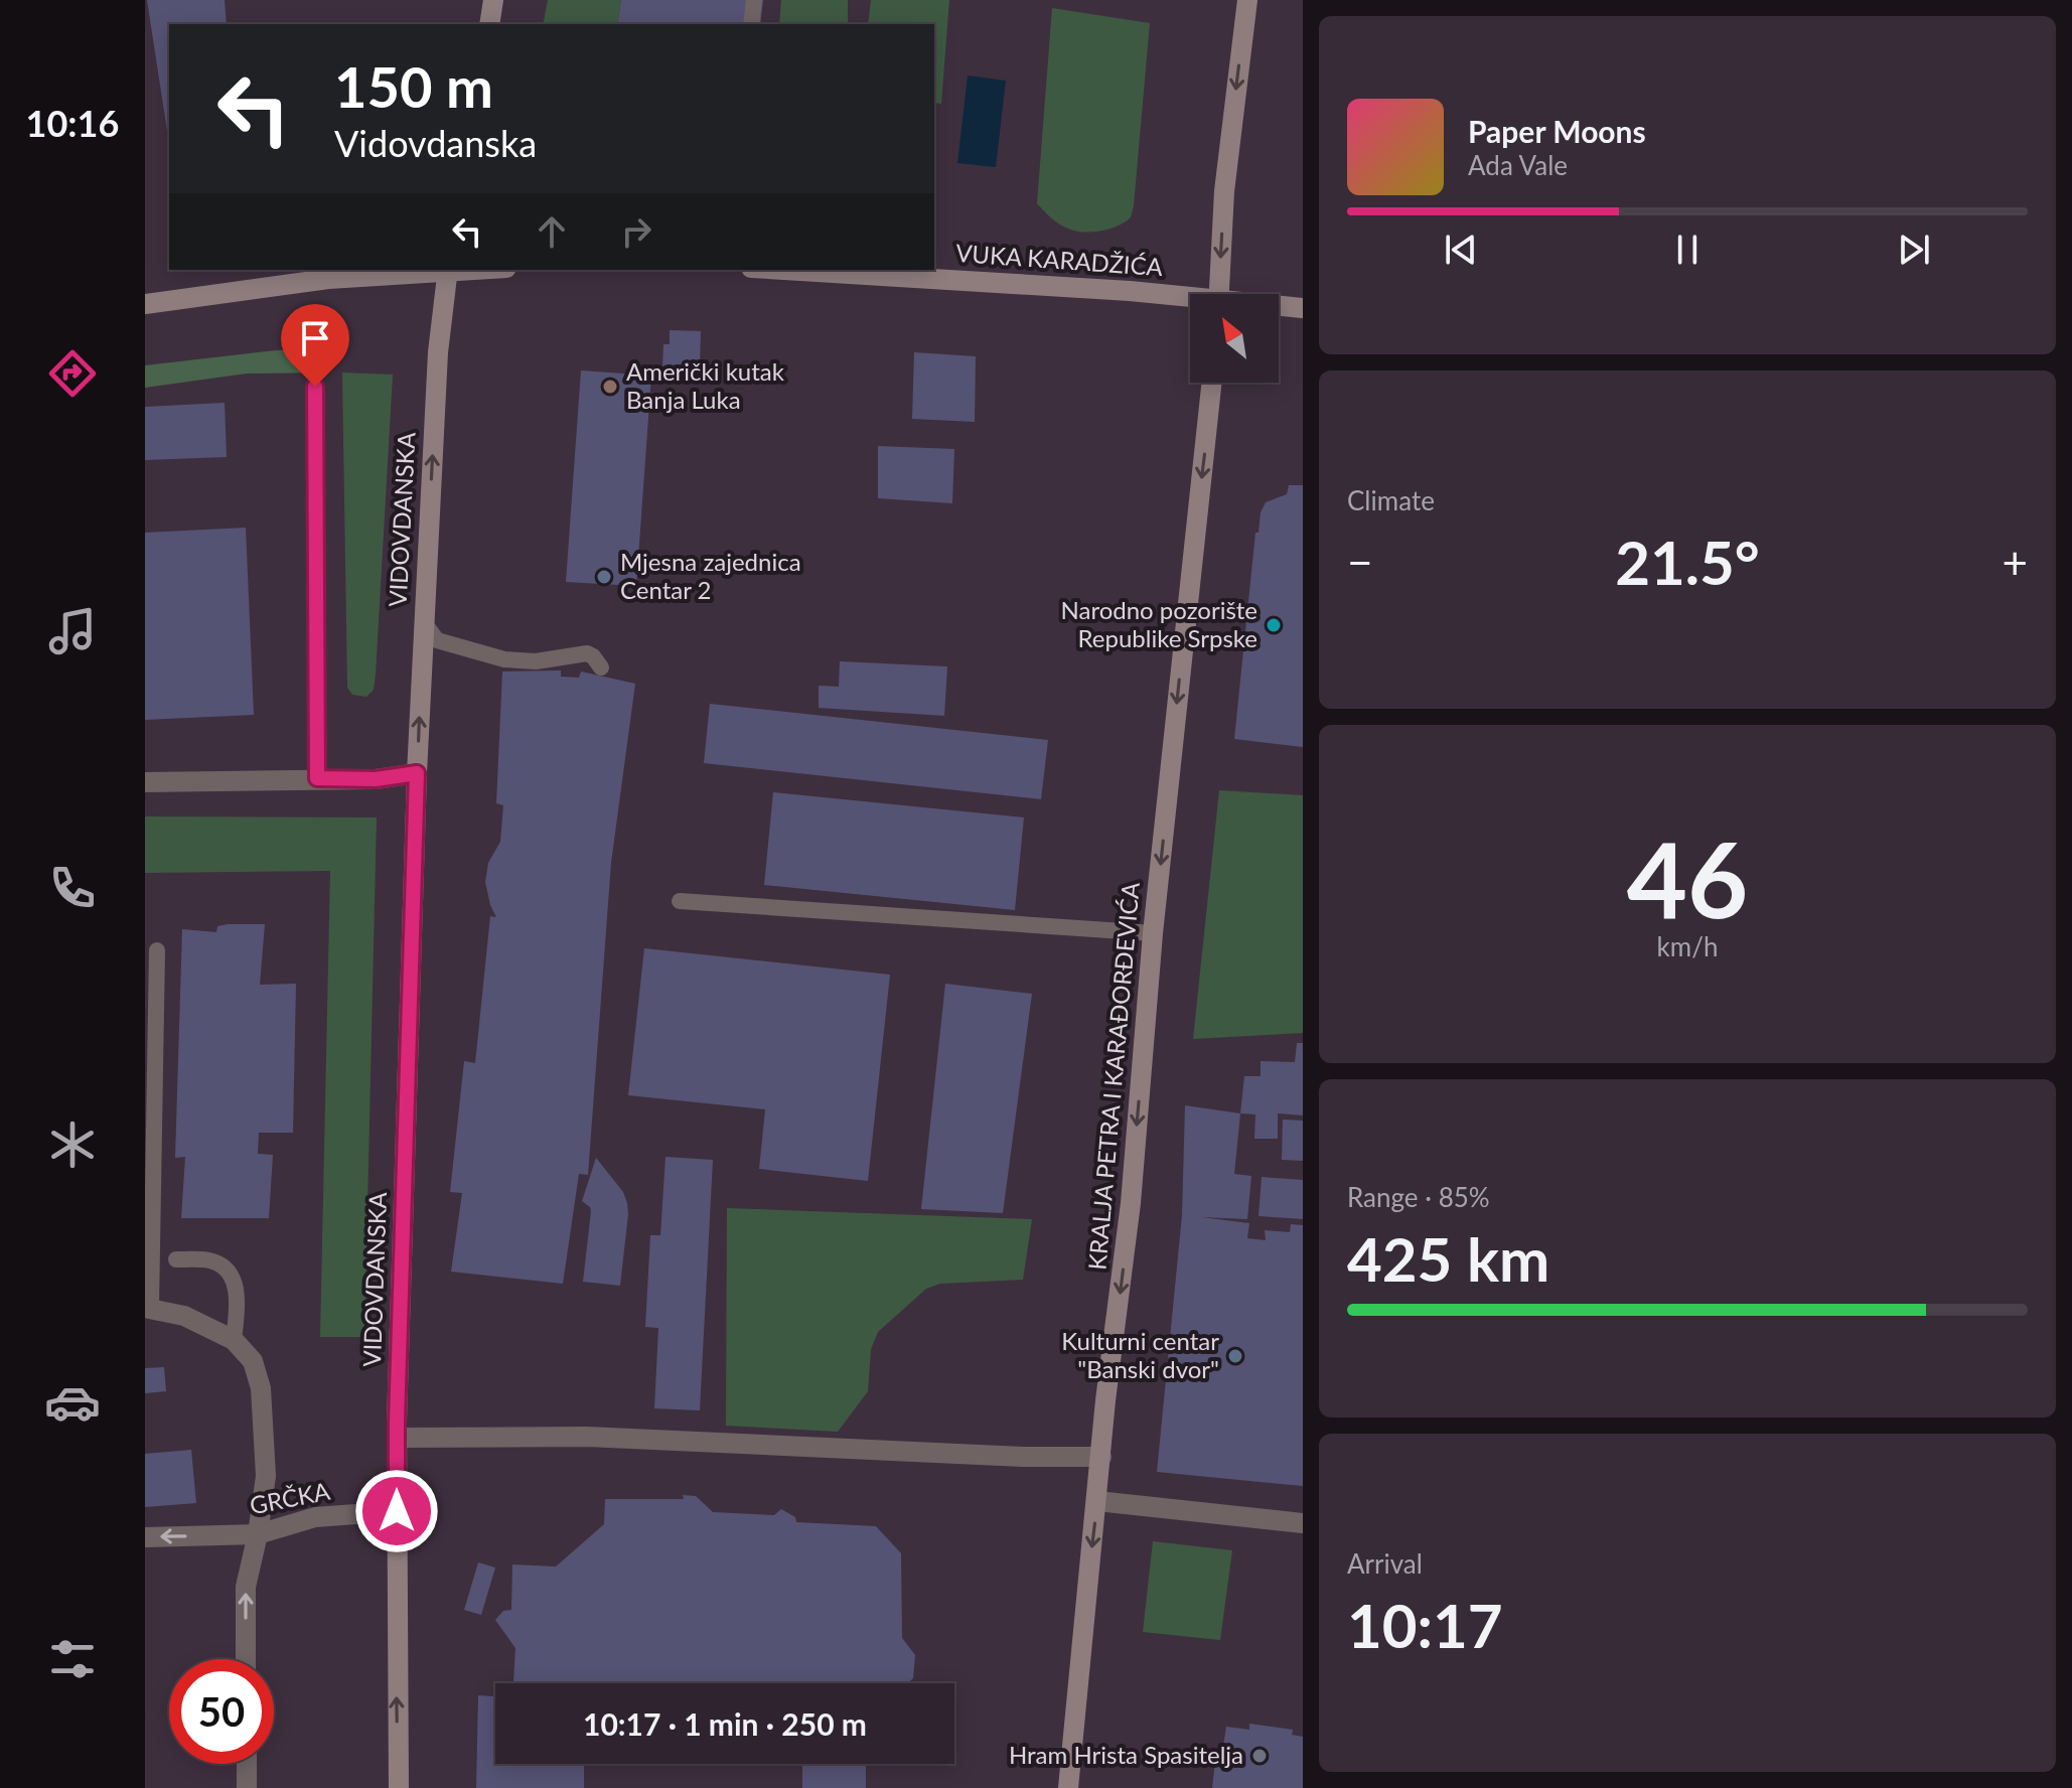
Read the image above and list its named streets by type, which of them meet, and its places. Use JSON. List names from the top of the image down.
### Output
{
  "streets": {
    "main road": ["VUKA KARADŽIĆA", "VIDOVDANSKA", "KRALJA PETRA I KARAĐORĐEVIĆA"],
    "street": ["GRČKA"]
  },
  "crossings": [
    ["VIDOVDANSKA", "GRČKA"]
  ],
  "one_way": ["VIDOVDANSKA", "KRALJA PETRA I KARAĐORĐEVIĆA", "GRČKA"],
  "places": [
    "Američki kutak Banja Luka",
    "Mjesna zajednica Centar 2",
    "Narodno pozorište Republike Srpske",
    "Kulturni centar \"Banski dvor\"",
    "Hram Hrista Spasitelja"
  ],
  "north": "top left",
  "page": {
    "tabs": "10:16",
    "turn": ["150 m", "Vidovdanska"],
    "song": ["Paper Moons", "Ada Vale"],
    "tile": [
      "Climate",
      ["46", "km/h"],
      ["Range · 85%", "425 km"],
      ["Arrival", "10:17"]
    ],
    "heat": ["−", "21.5°", "+"],
    "limit": "50",
    "trip": "10:17 · 1 min · 250 m"
  }
}
